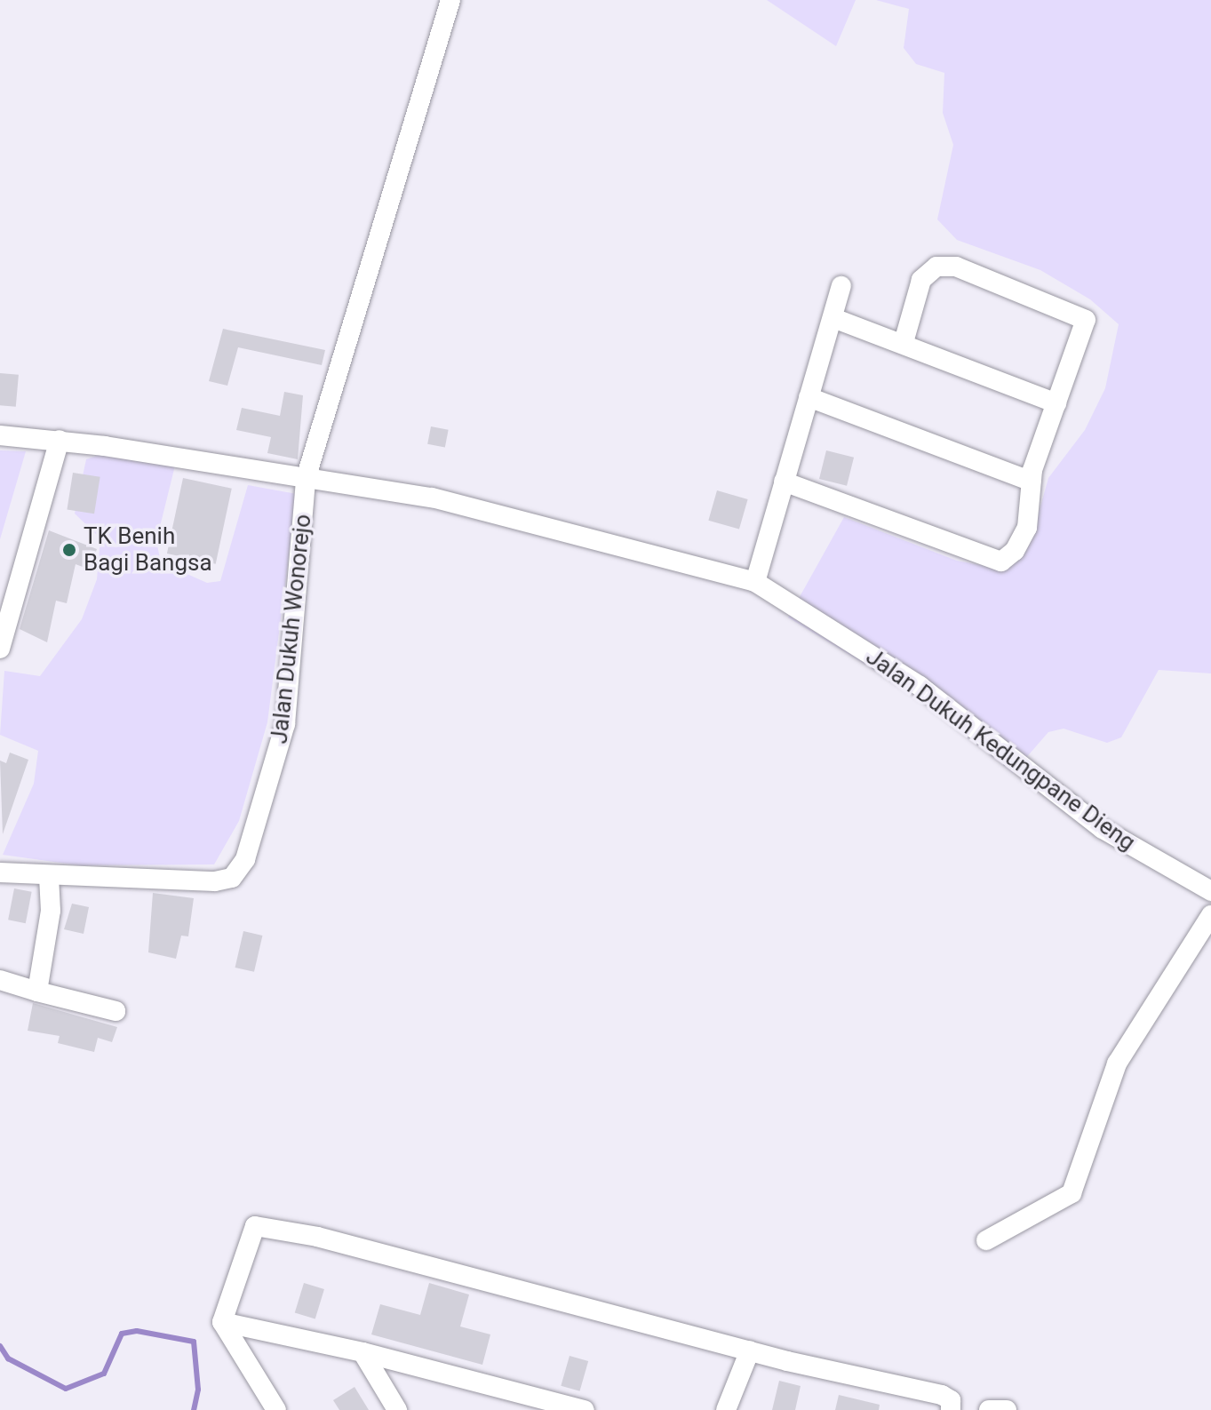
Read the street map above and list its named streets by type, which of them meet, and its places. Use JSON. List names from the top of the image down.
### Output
{
  "streets": {
    "street": ["Jalan Dukuh Wonorejo", "Jalan Dukuh Kedungpane Dieng"]
  },
  "places": ["TK Benih Bagi Bangsa"]
}
